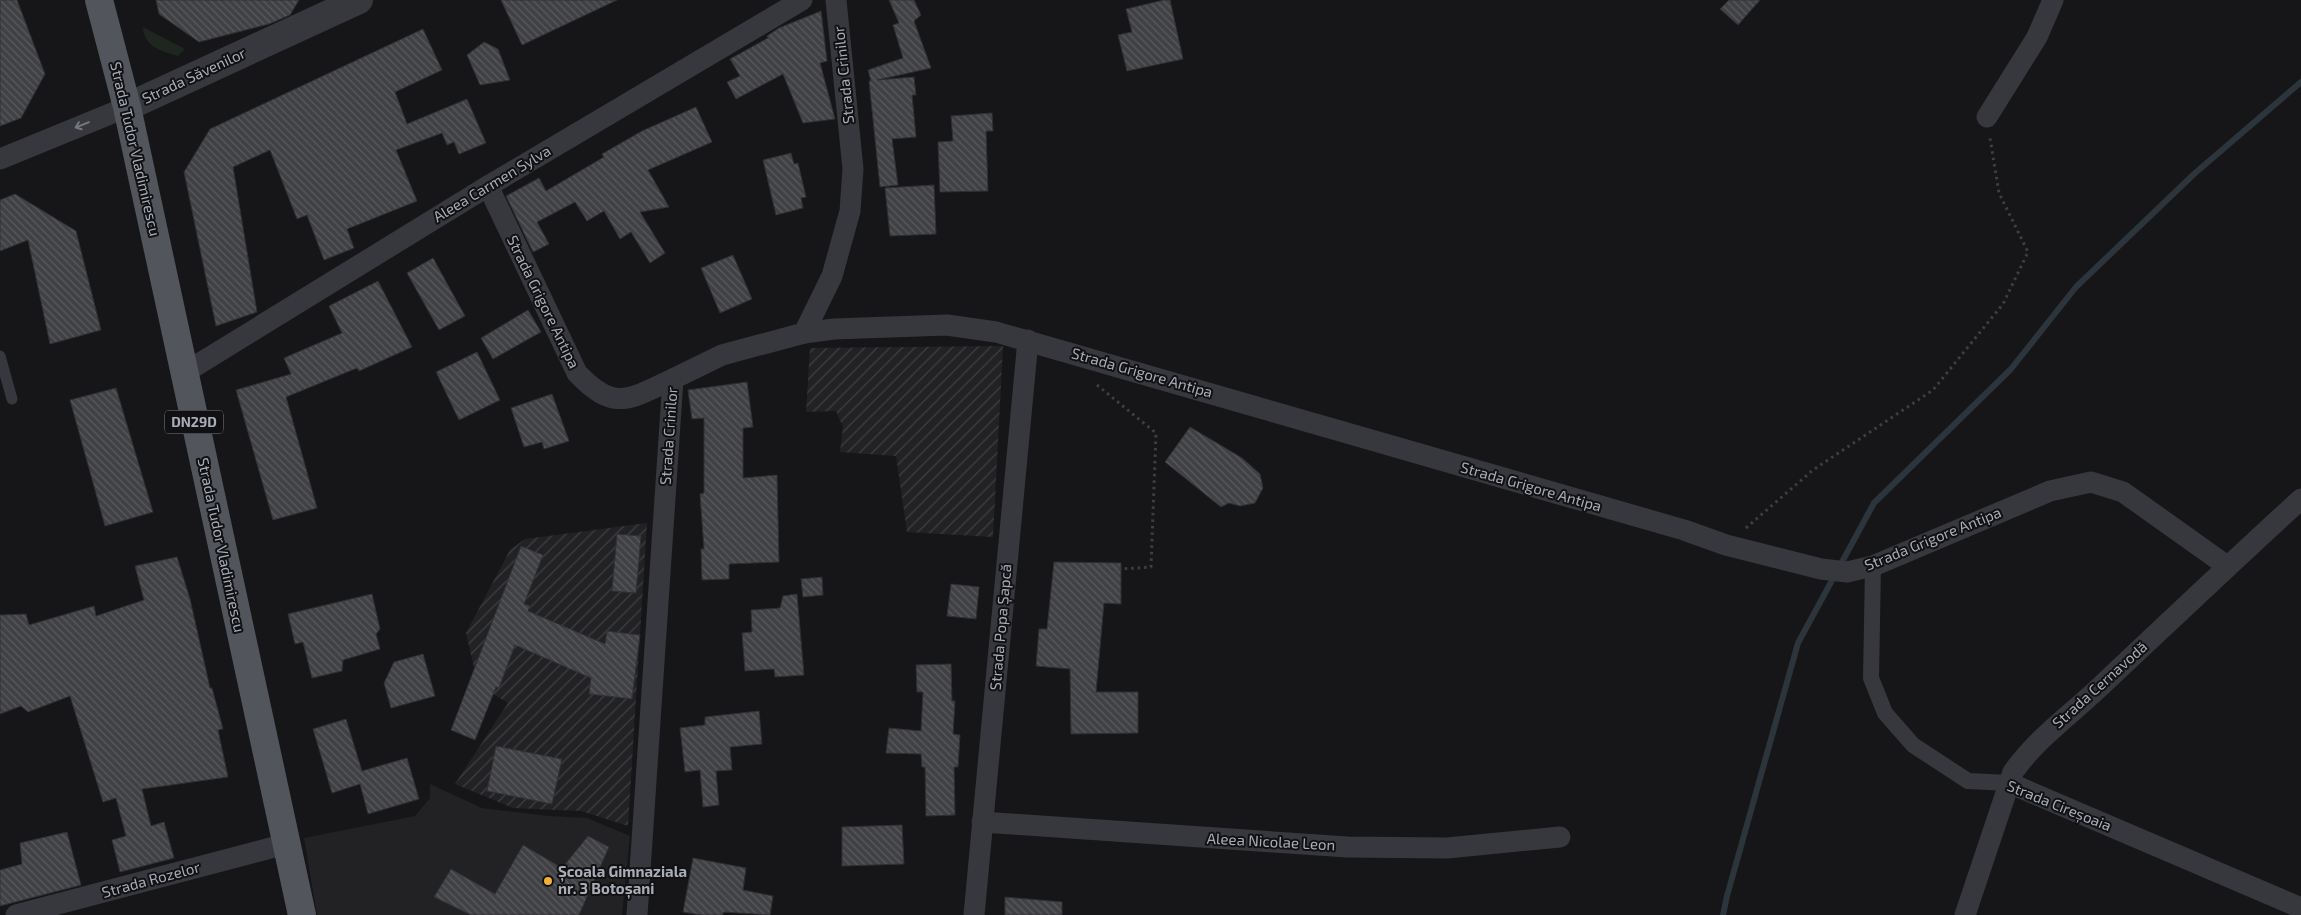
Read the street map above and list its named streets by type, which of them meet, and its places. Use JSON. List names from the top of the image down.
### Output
{
  "streets": {
    "main road": ["Strada Tudor Vladimirescu", "DN29D"],
    "street": [
      "Strada Crinilor",
      "Strada Săvenilor",
      "Aleea Carmen Sylva",
      "Strada Grigore Antipa",
      "Strada Popa Șapcă",
      "Strada Cernavodă",
      "Strada Cireșoaia",
      "Aleea Nicolae Leon",
      "Strada Rozelor"
    ]
  },
  "crossings": [
    ["Strada Crinilor", "Strada Grigore Antipa"],
    ["Strada Săvenilor", "Strada Tudor Vladimirescu"],
    ["Strada Tudor Vladimirescu", "Aleea Carmen Sylva"],
    ["Strada Tudor Vladimirescu", "Strada Rozelor"],
    ["Aleea Carmen Sylva", "Strada Grigore Antipa"],
    ["Strada Grigore Antipa", "Strada Popa Șapcă"],
    ["Strada Grigore Antipa", "Strada Cernavodă"],
    ["Strada Grigore Antipa", "Strada Cireșoaia"],
    ["Strada Popa Șapcă", "Aleea Nicolae Leon"],
    ["Strada Cernavodă", "Strada Cireșoaia"]
  ],
  "one_way": ["Strada Săvenilor"],
  "places": ["Școala Gimnaziala nr. 3 Botoșani"]
}
